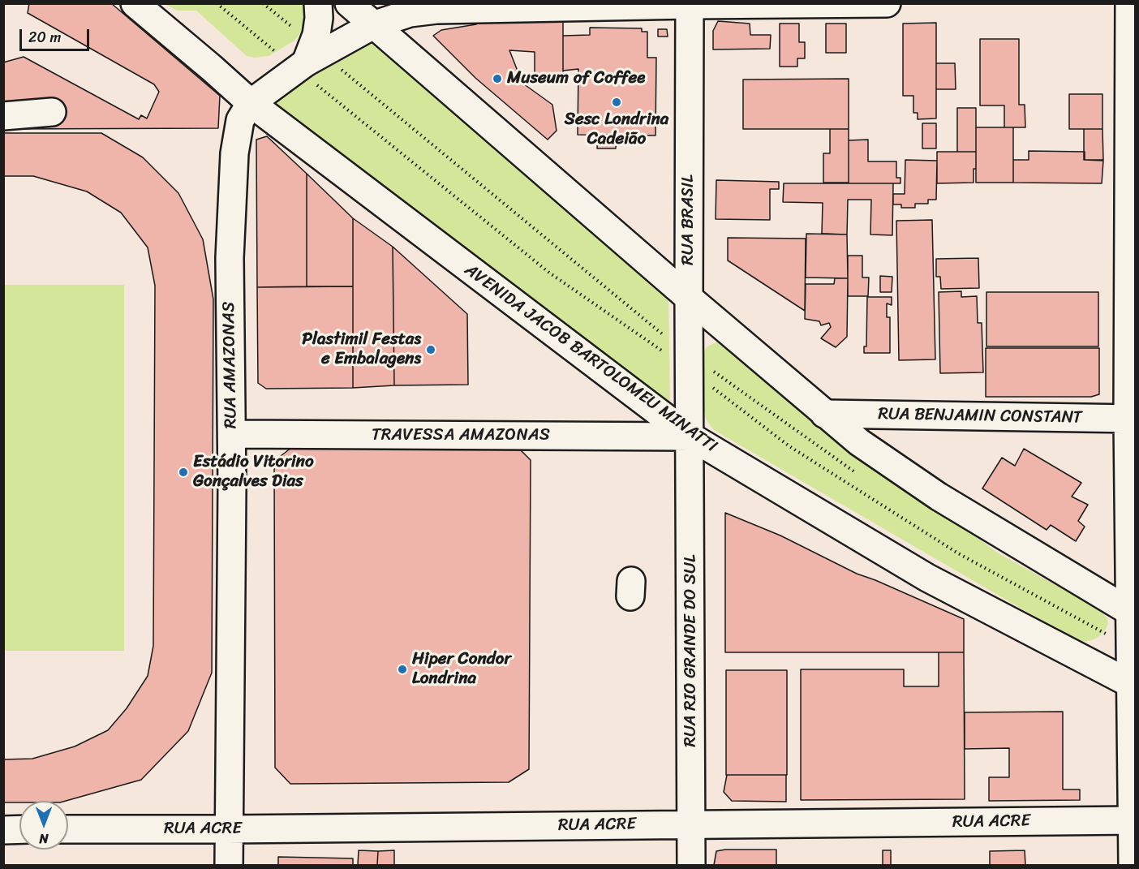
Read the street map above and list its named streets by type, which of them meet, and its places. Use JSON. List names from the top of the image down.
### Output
{
  "streets": {
    "street": [
      "RUA BRASIL",
      "AVENIDA JACOB BARTOLOMEU MINATTI",
      "RUA AMAZONAS",
      "RUA BENJAMIN CONSTANT",
      "TRAVESSA AMAZONAS",
      "RUA RIO GRANDE DO SUL",
      "RUA ACRE"
    ]
  },
  "crossings": [
    ["RUA BRASIL", "AVENIDA JACOB BARTOLOMEU MINATTI"],
    ["RUA BRASIL", "RUA AMAZONAS"],
    ["RUA BRASIL", "TRAVESSA AMAZONAS"],
    ["RUA BRASIL", "RUA RIO GRANDE DO SUL"],
    ["AVENIDA JACOB BARTOLOMEU MINATTI", "RUA AMAZONAS"],
    ["AVENIDA JACOB BARTOLOMEU MINATTI", "TRAVESSA AMAZONAS"],
    ["AVENIDA JACOB BARTOLOMEU MINATTI", "RUA RIO GRANDE DO SUL"],
    ["RUA AMAZONAS", "TRAVESSA AMAZONAS"],
    ["RUA AMAZONAS", "RUA ACRE"],
    ["TRAVESSA AMAZONAS", "RUA RIO GRANDE DO SUL"],
    ["RUA RIO GRANDE DO SUL", "RUA ACRE"]
  ],
  "places": [
    "Museum of Coffee",
    "Sesc Londrina Cadeião",
    "Plastimil Festas e Embalagens",
    "Estádio Vitorino Gonçalves Dias",
    "Hiper Condor Londrina"
  ],
  "scale_bar": "20 m",
  "north": "bottom"
}
